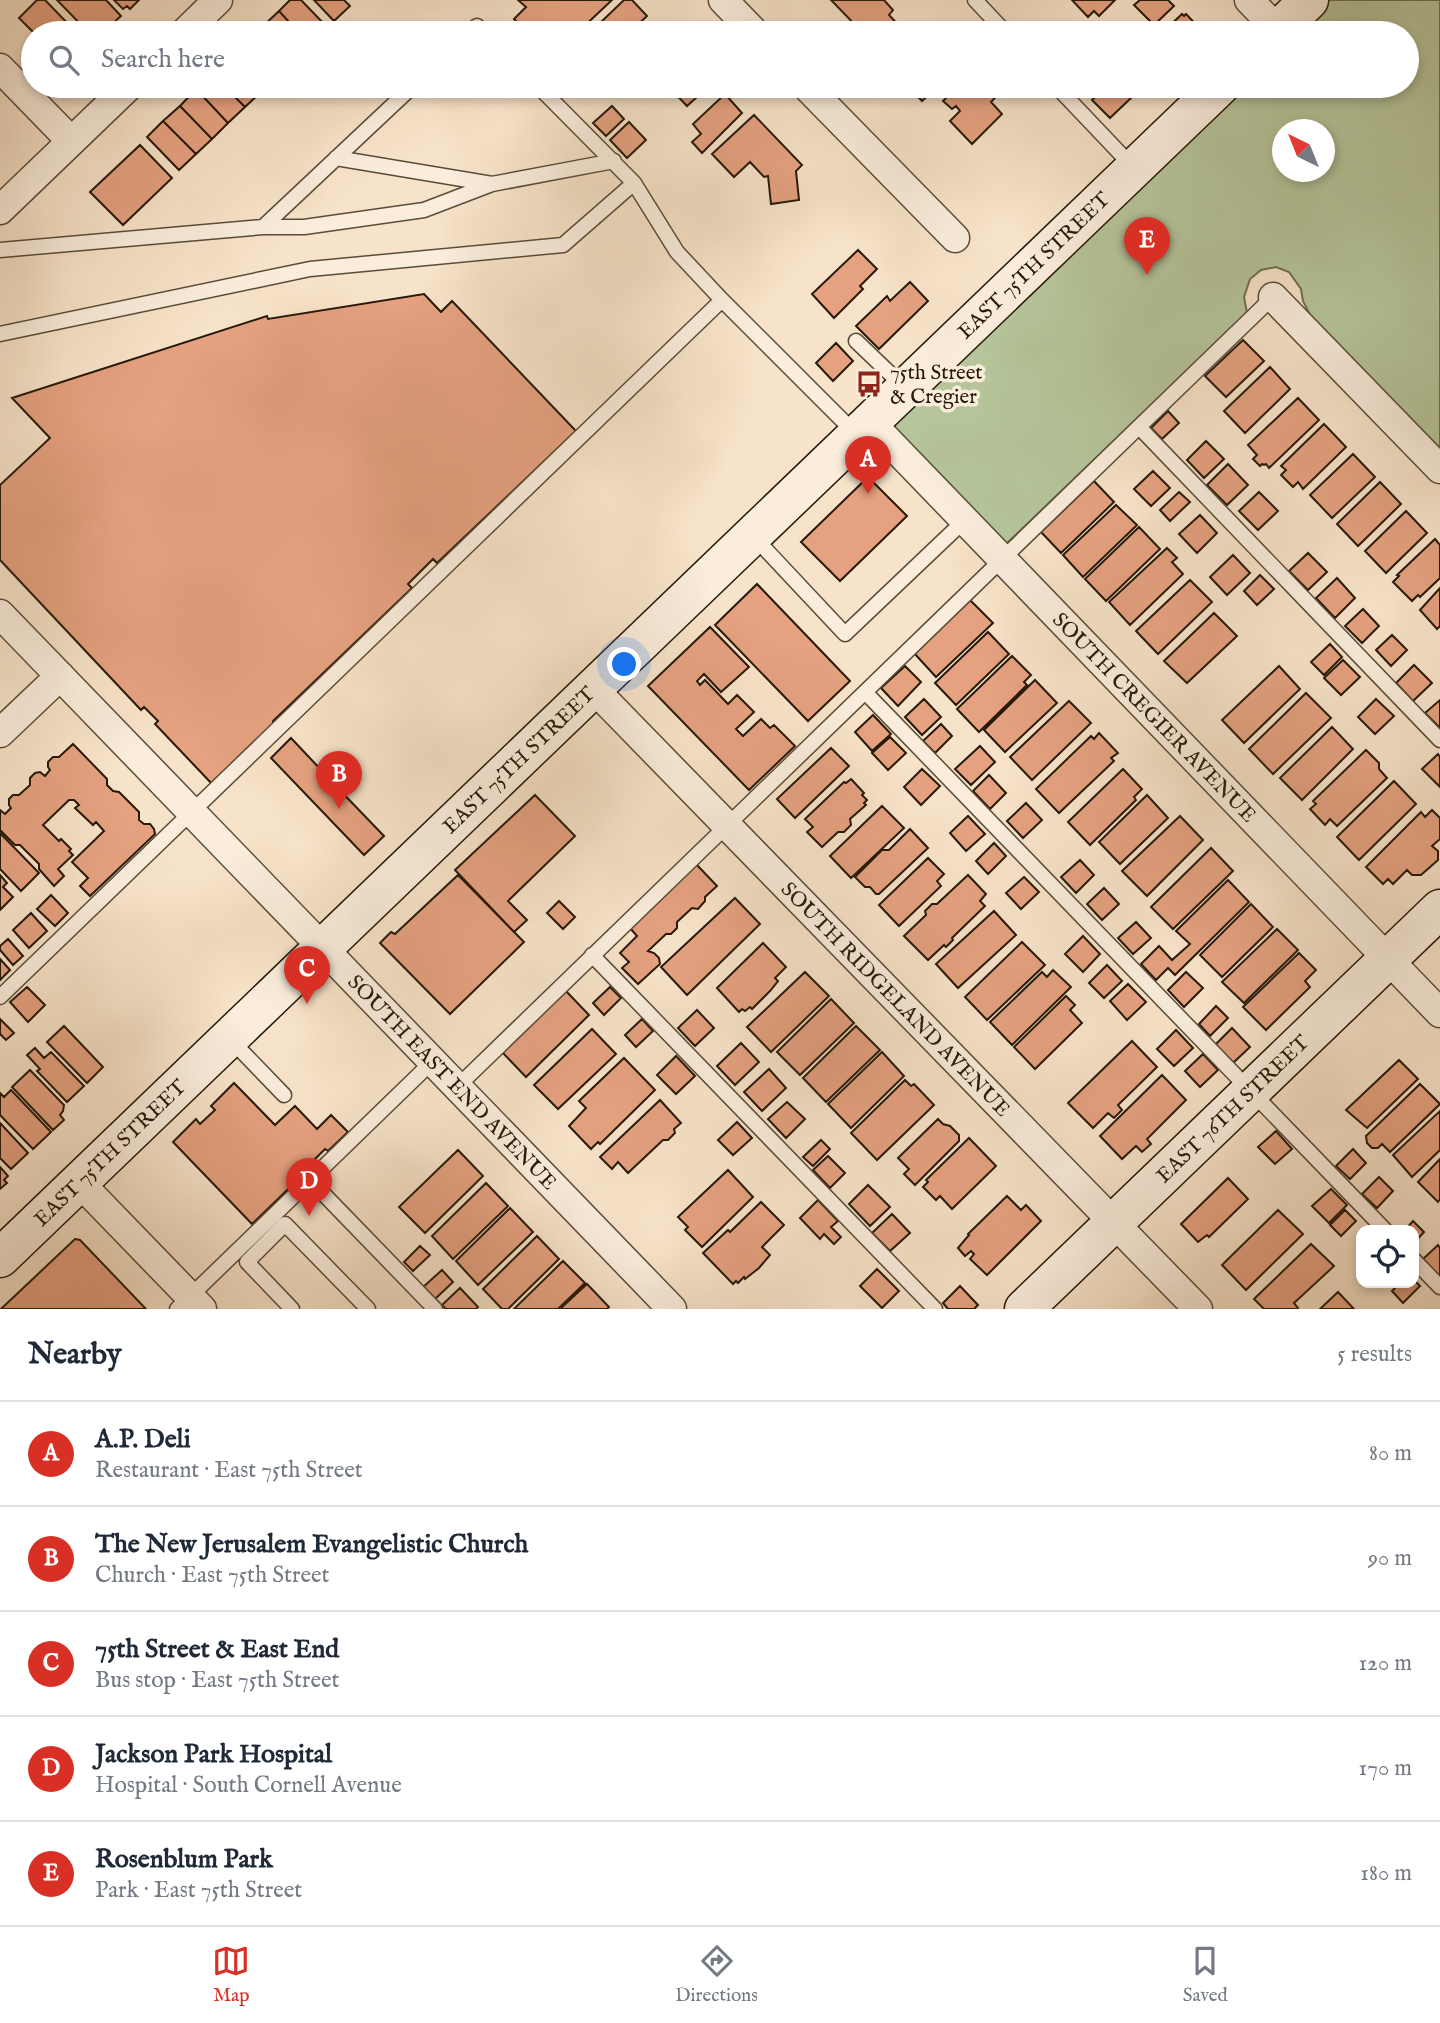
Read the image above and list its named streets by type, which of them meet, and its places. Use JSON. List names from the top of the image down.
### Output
{
  "streets": {
    "main road": ["EAST 75TH STREET", "EAST 76TH STREET"],
    "street": ["SOUTH CREGIER AVENUE", "SOUTH RIDGELAND AVENUE", "SOUTH EAST END AVENUE"]
  },
  "crossings": [
    ["EAST 75TH STREET", "SOUTH CREGIER AVENUE"],
    ["EAST 75TH STREET", "SOUTH RIDGELAND AVENUE"],
    ["EAST 75TH STREET", "SOUTH EAST END AVENUE"],
    ["SOUTH CREGIER AVENUE", "EAST 76TH STREET"],
    ["SOUTH RIDGELAND AVENUE", "EAST 76TH STREET"]
  ],
  "places": {
    "bus stop": ["75th Street & Cregier"]
  },
  "north": "top left",
  "page": {
    "search": "Search here",
    "pins": [
      "E",
      "A",
      "B",
      "C",
      "D"
    ],
    "heading": ["Nearby", "5 results"],
    "list": [
      {
        "mark": "A",
        "name": "A.P. Deli",
        "note": "Restaurant · East 75th Street",
        "value": "80 m"
      },
      {
        "mark": "B",
        "name": "The New Jerusalem Evangelistic Church",
        "note": "Church · East 75th Street",
        "value": "90 m"
      },
      {
        "mark": "C",
        "name": "75th Street & East End",
        "note": "Bus stop · East 75th Street",
        "value": "120 m"
      },
      {
        "mark": "D",
        "name": "Jackson Park Hospital",
        "note": "Hospital · South Cornell Avenue",
        "value": "170 m"
      },
      {
        "mark": "E",
        "name": "Rosenblum Park",
        "note": "Park · East 75th Street",
        "value": "180 m"
      }
    ],
    "nav": ["Map", "Directions", "Saved"]
  }
}
